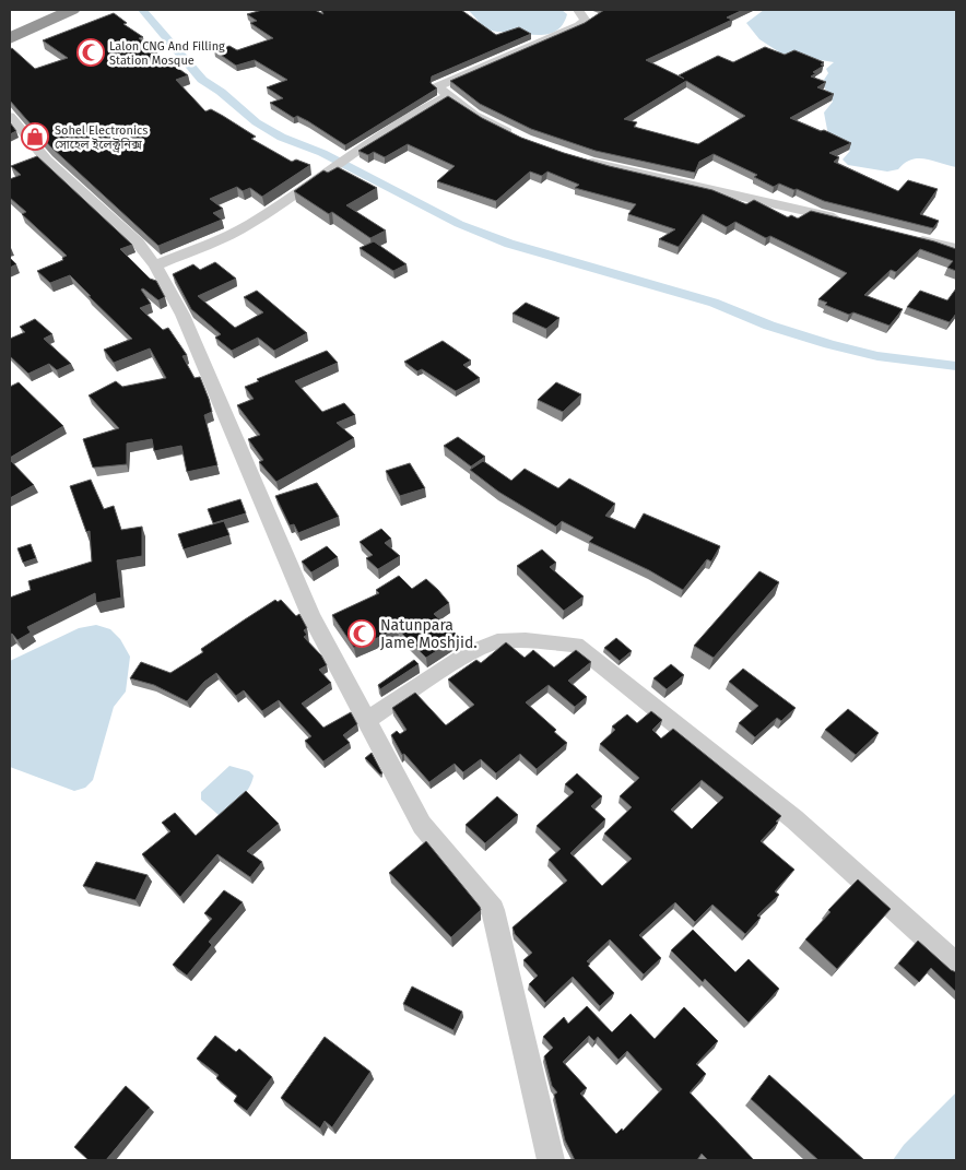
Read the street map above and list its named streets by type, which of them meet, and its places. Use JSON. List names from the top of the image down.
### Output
{
  "places": {
    "mosque": ["Lalon CNG And Filling Station Mosque", "Natunpara Jame Moshjid."],
    "shop": ["Sohel Electronics সোহেল ইলেক্ট্রনিক্স"]
  }
}
